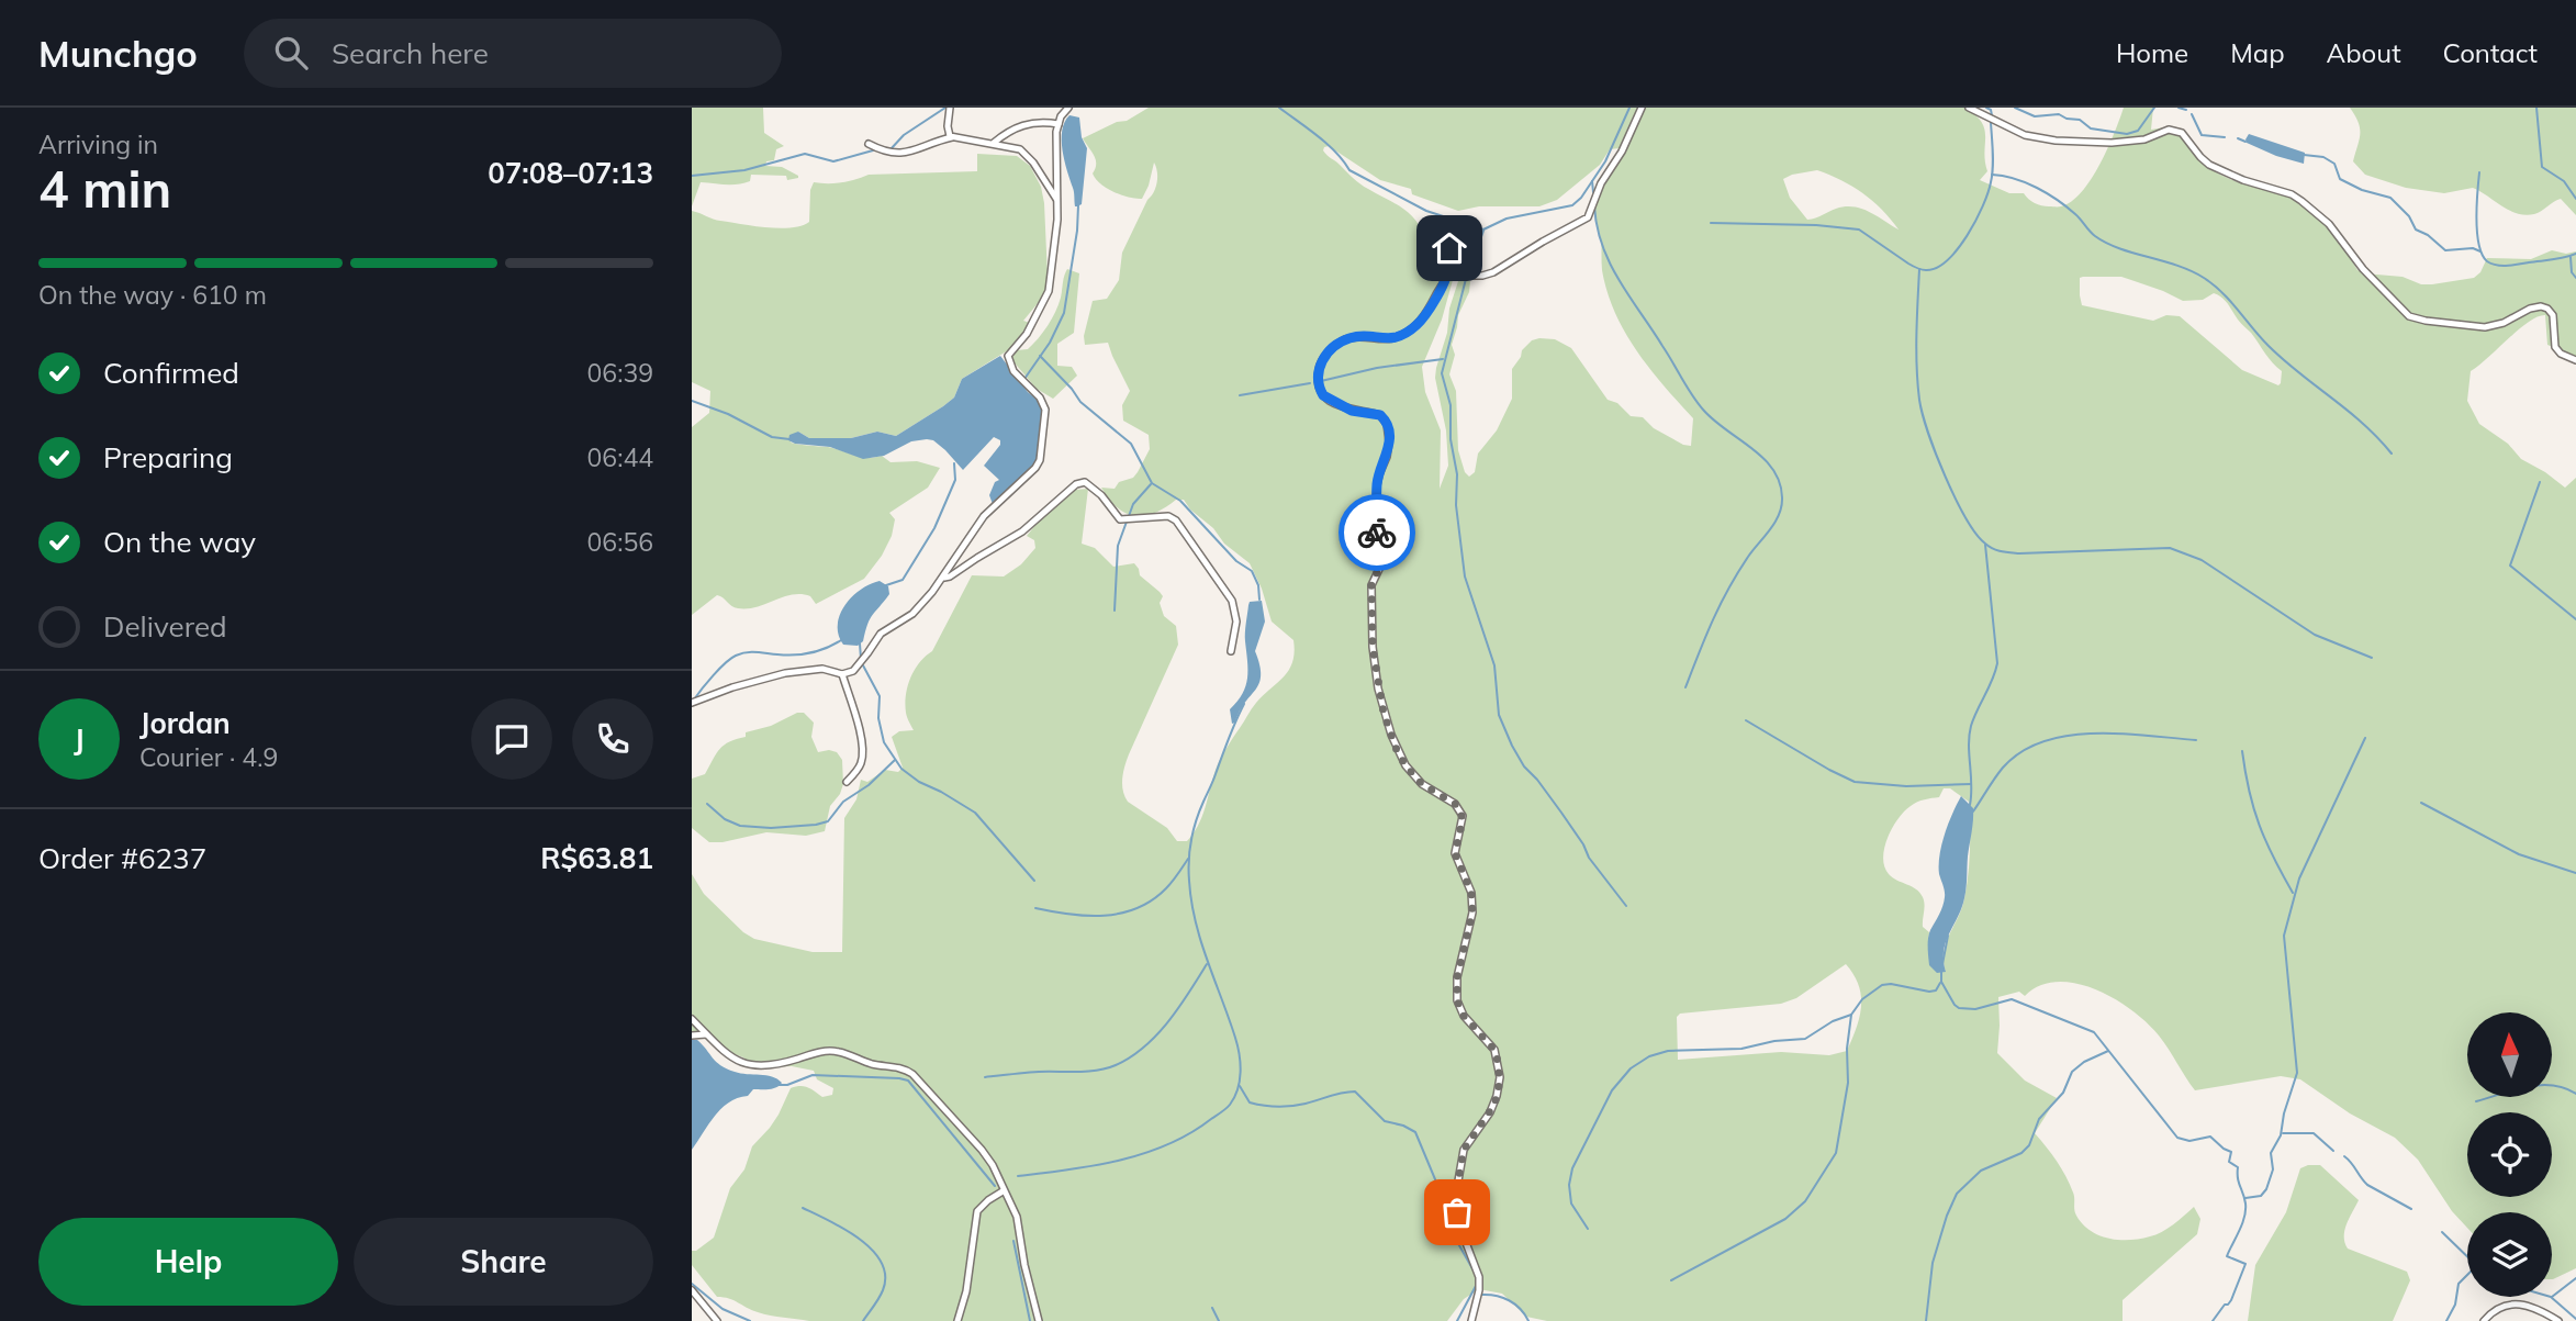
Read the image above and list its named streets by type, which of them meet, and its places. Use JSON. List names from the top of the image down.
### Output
{
  "north": "top",
  "page": {
    "header": "Munchgo",
    "search": "Search here",
    "nav": [
      "Home",
      "Map",
      "About",
      "Contact"
    ],
    "heading": ["4 min", "Arriving in", "07:08–07:13"],
    "panel": [
      "Jordan",
      "Courier · 4.9",
      "Order #6237",
      "R$63.81"
    ],
    "bar": "On the way · 610 m",
    "list": [
      ["Confirmed", "06:39"],
      ["Preparing", "06:44"],
      ["On the way", "06:56"],
      "Delivered"
    ],
    "round": "J",
    "buttons": ["Help", "Share"]
  }
}
